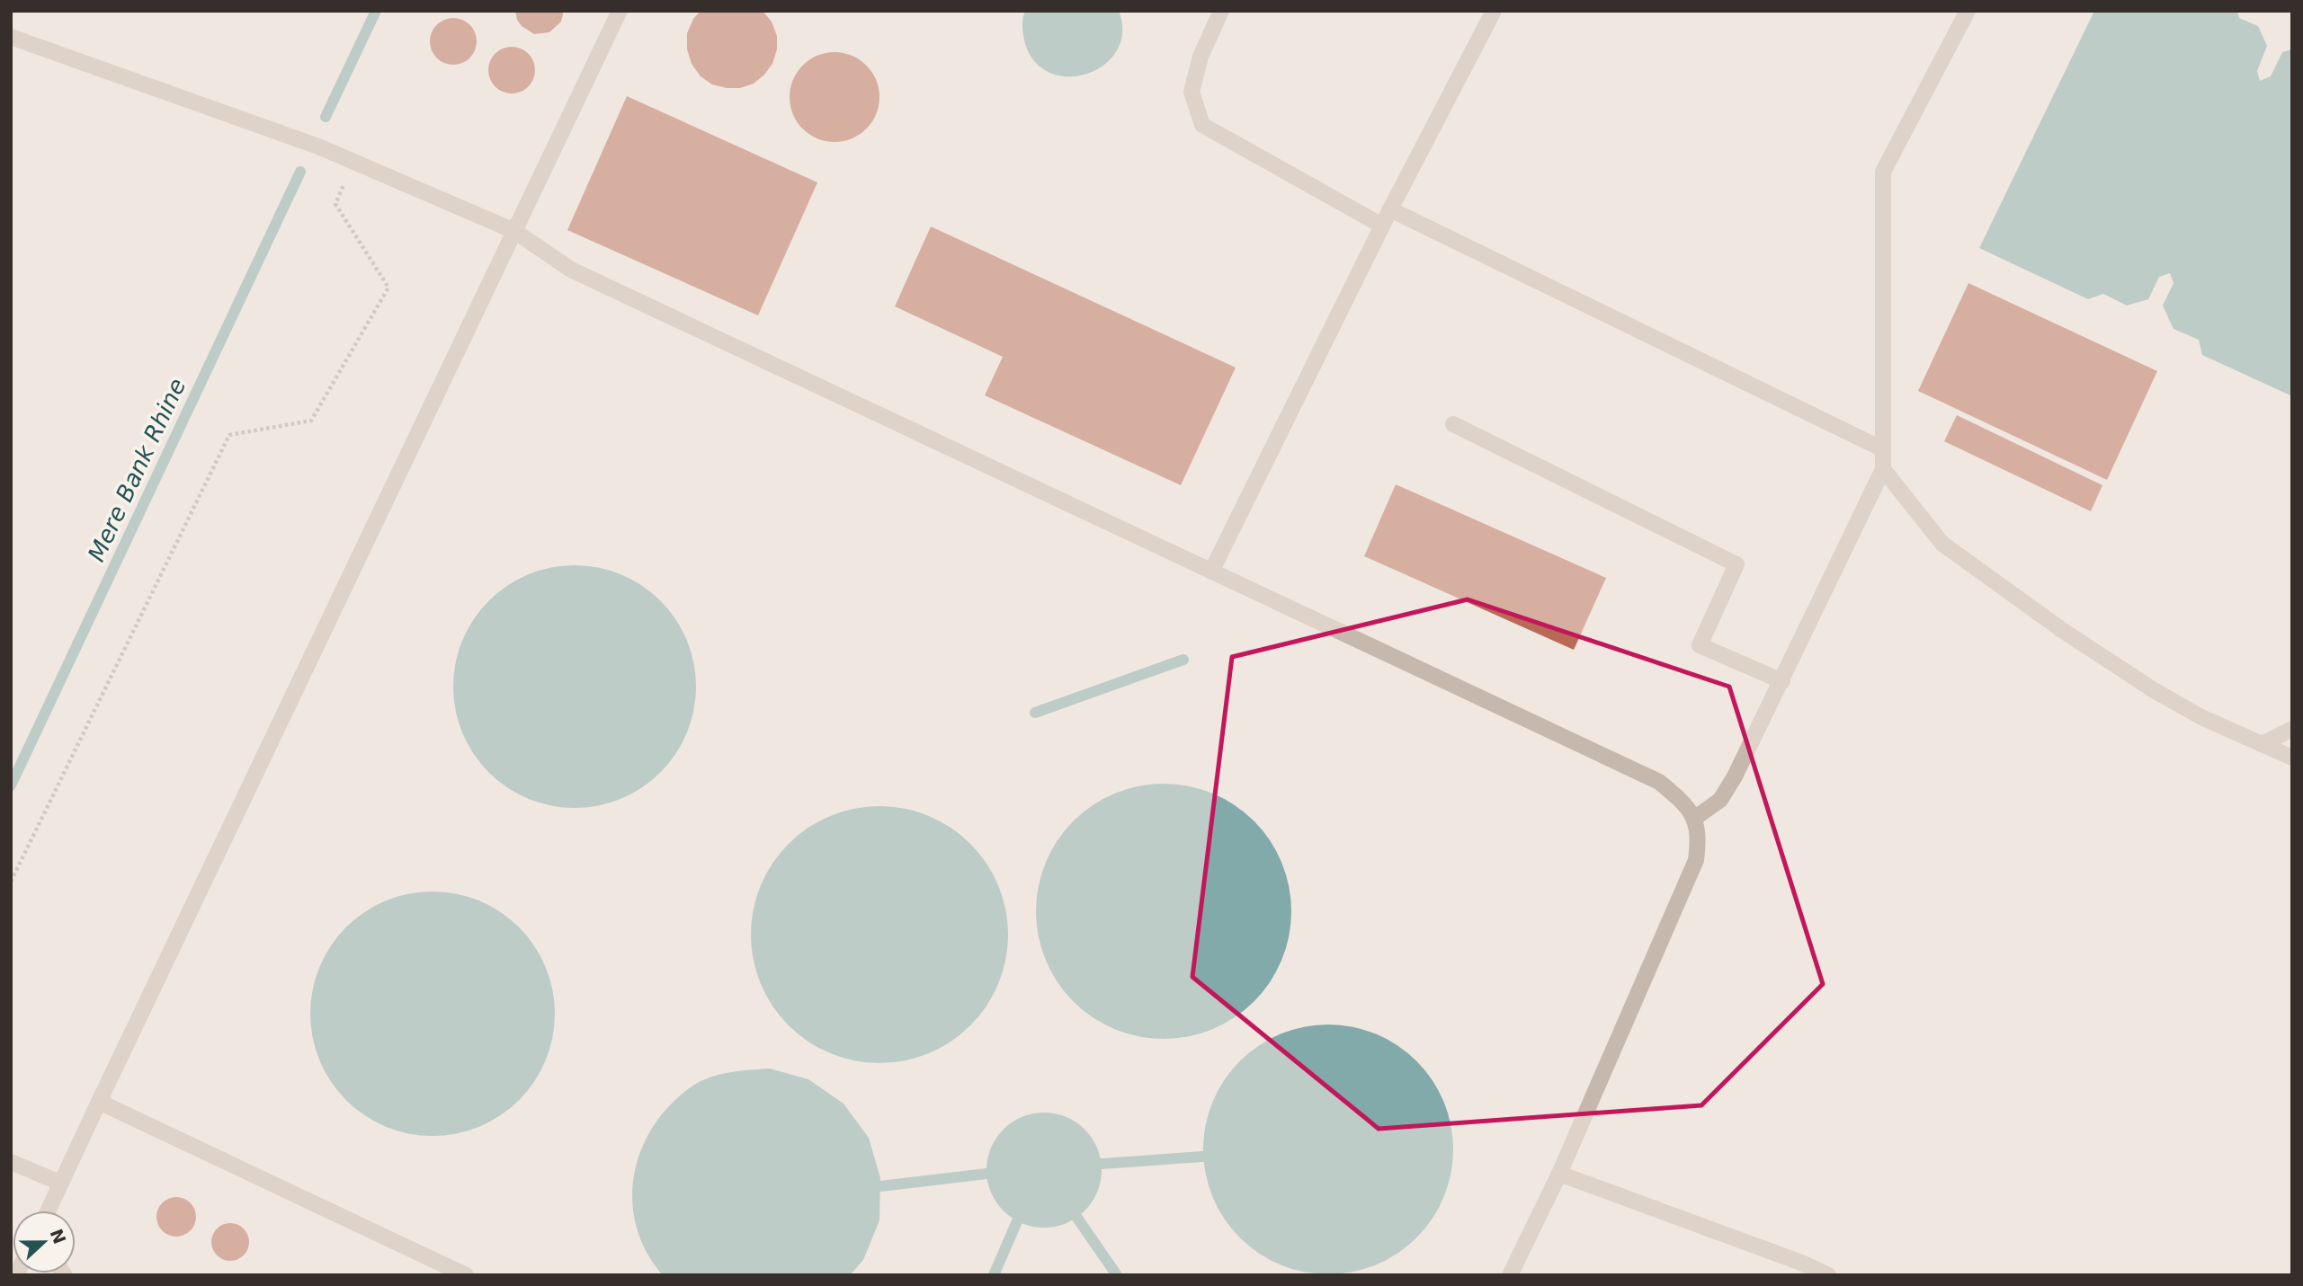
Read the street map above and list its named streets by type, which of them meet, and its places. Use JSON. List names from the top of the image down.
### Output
{
  "water": ["Mere Bank Rhine"],
  "north": "right"
}
